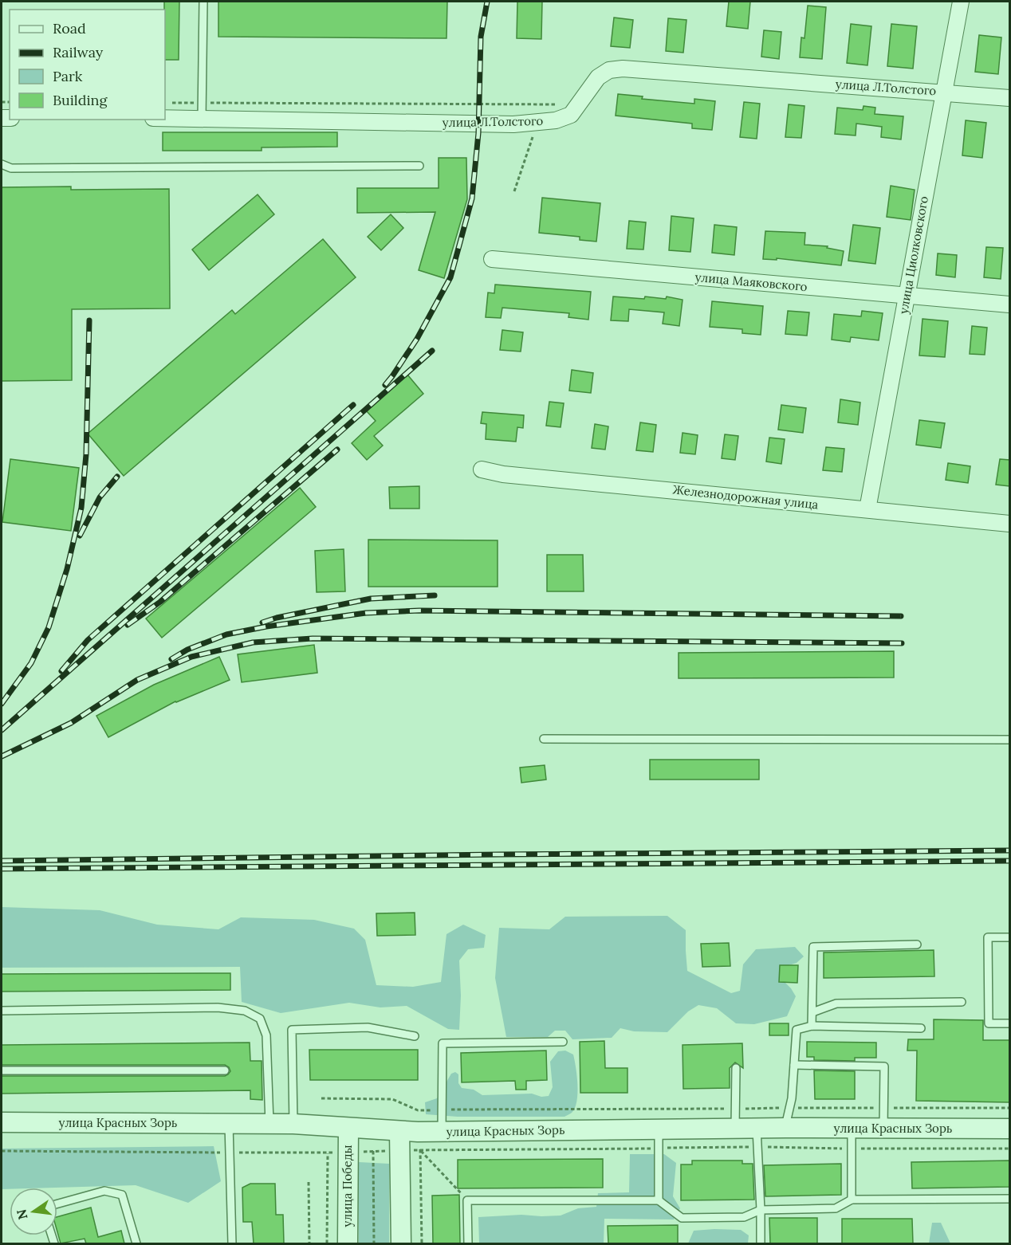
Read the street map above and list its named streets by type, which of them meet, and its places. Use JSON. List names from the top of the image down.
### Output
{
  "streets": {
    "street": [
      "улица Л.Толстого",
      "улица Циолковского",
      "улица Маяковского",
      "Железнодорожная улица",
      "улица Красных Зорь",
      "улица Победы"
    ]
  },
  "crossings": [
    ["улица Л.Толстого", "улица Циолковского"],
    ["улица Циолковского", "улица Маяковского"],
    ["улица Циолковского", "Железнодорожная улица"],
    ["улица Красных Зорь", "улица Победы"]
  ],
  "legend": [
    "Road",
    "Railway",
    "Park",
    "Building"
  ],
  "north": "left"
}
